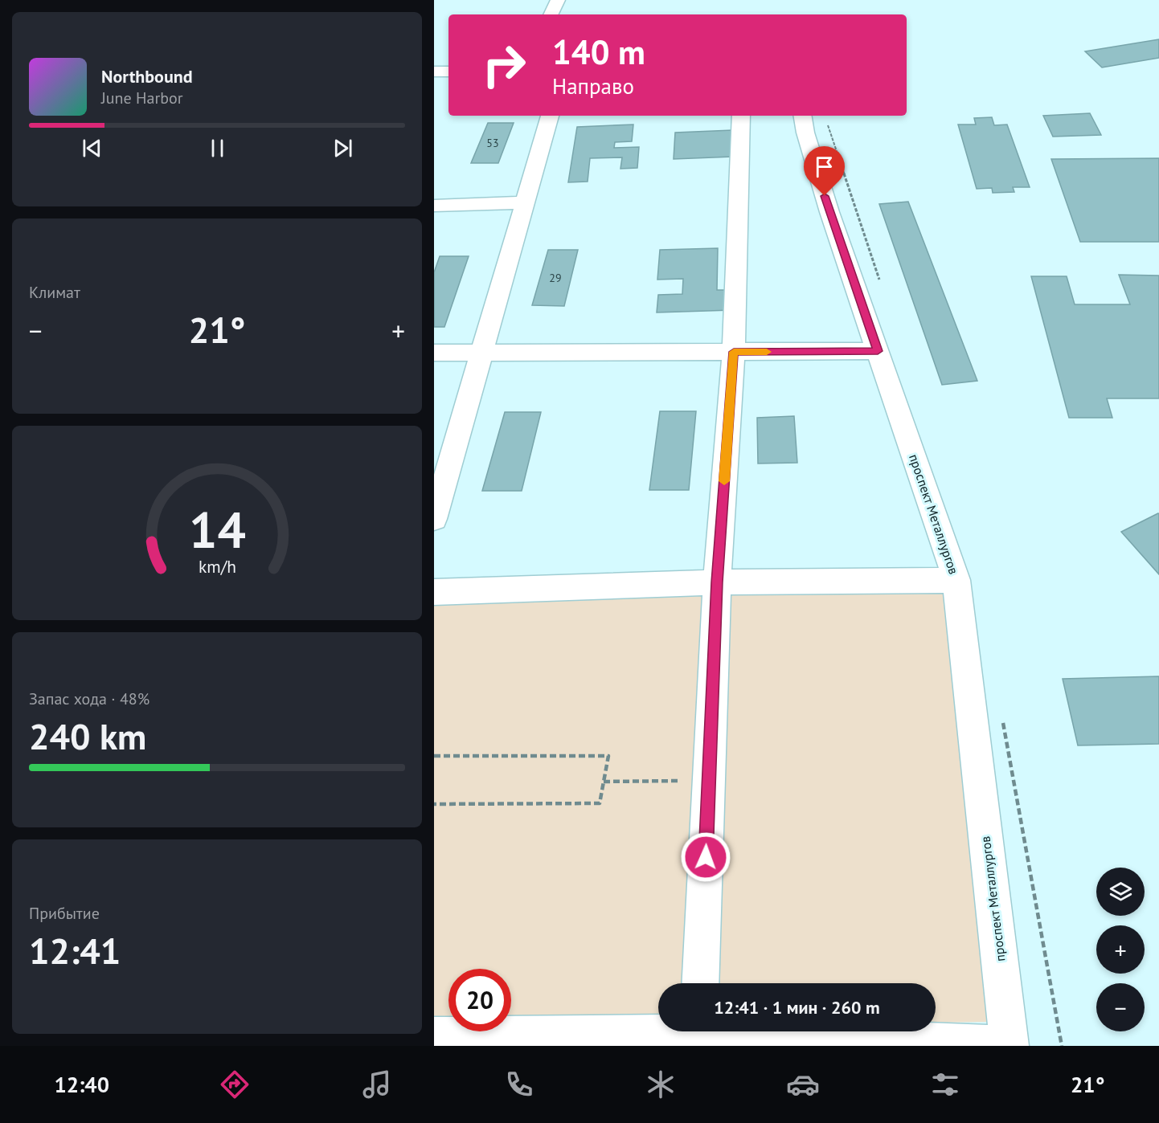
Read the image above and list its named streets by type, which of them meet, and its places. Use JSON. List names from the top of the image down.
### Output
{
  "streets": {
    "street": ["проспект Металлургов"]
  },
  "house_numbers": ["53", "29"],
  "page": {
    "turn": ["140 m", "Направо"],
    "song": ["Northbound", "June Harbor"],
    "tile": [
      "Климат",
      ["Запас хода · 48%", "240 km"],
      ["Прибытие", "12:41"]
    ],
    "heat": ["−", "21°", "+"],
    "map_buttons": ["+", "−"],
    "limit": "20",
    "trip": "12:41 · 1 мин · 260 m",
    "tabs": ["12:40", "21°"],
    "gauge": ["14", "km/h"]
  }
}
